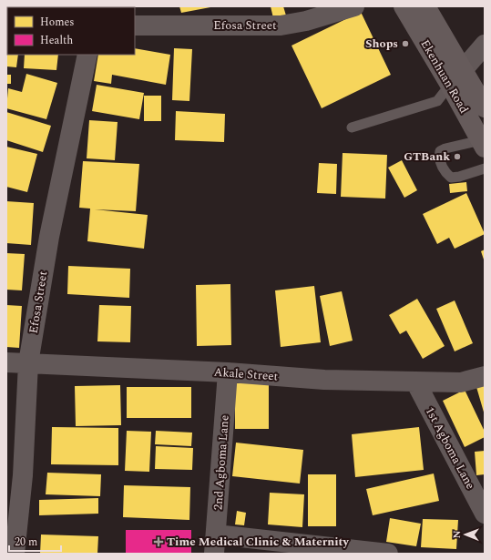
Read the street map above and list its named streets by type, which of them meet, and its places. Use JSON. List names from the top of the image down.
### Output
{
  "streets": {
    "main road": ["Ekenhuan Road"],
    "street": [
      "Efosa Street",
      "Akale Street",
      "1st Agboma Lane",
      "2nd Agboma Lane"
    ]
  },
  "crossings": [
    ["Efosa Street", "Akale Street"],
    ["Akale Street", "1st Agboma Lane"],
    ["Akale Street", "2nd Agboma Lane"]
  ],
  "places": {
    "other": ["Shops", "GTBank"],
    "health": ["Time Medical Clinic & Maternity"]
  },
  "legend": ["Homes", "Health"],
  "scale_bar": "20 m",
  "north": "left"
}
